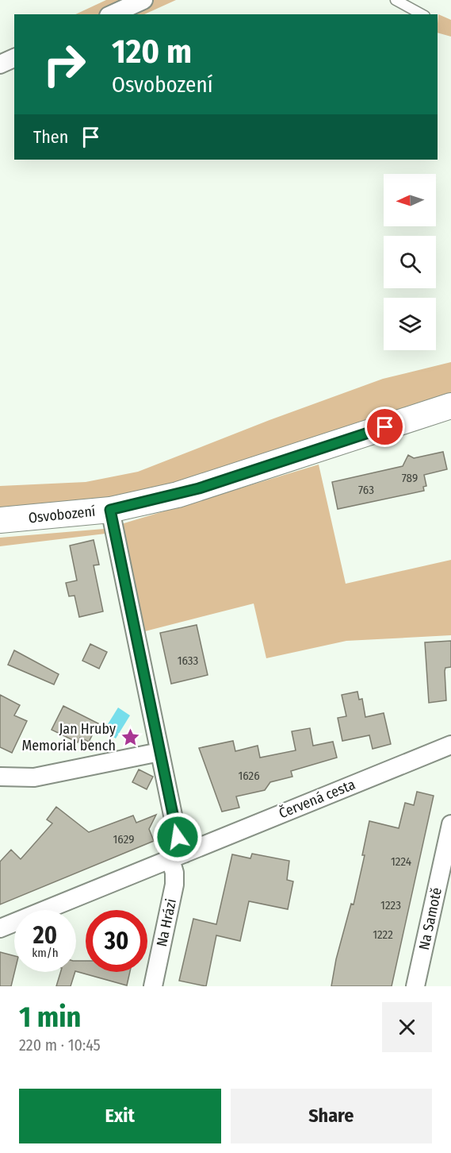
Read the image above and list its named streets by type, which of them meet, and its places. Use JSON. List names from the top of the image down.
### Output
{
  "streets": {
    "main road": ["Osvobození"],
    "street": ["Červená cesta", "Na Samotě", "Na Hrázi"]
  },
  "crossings": [
    ["Červená cesta", "Na Hrázi"]
  ],
  "places": {
    "place": ["Jan Hruby Memorial bench"]
  },
  "house_numbers": [
    "789",
    "763",
    "1633",
    "1626",
    "1629",
    "1224",
    "1223",
    "1222"
  ],
  "north": "left",
  "page": {
    "turn": ["120 m", "Osvobození"],
    "then": "Then",
    "speed": "20 km/h",
    "limit": "30",
    "heading": ["1 min", "220 m · 10:45"],
    "buttons": ["Exit", "Share"]
  }
}
